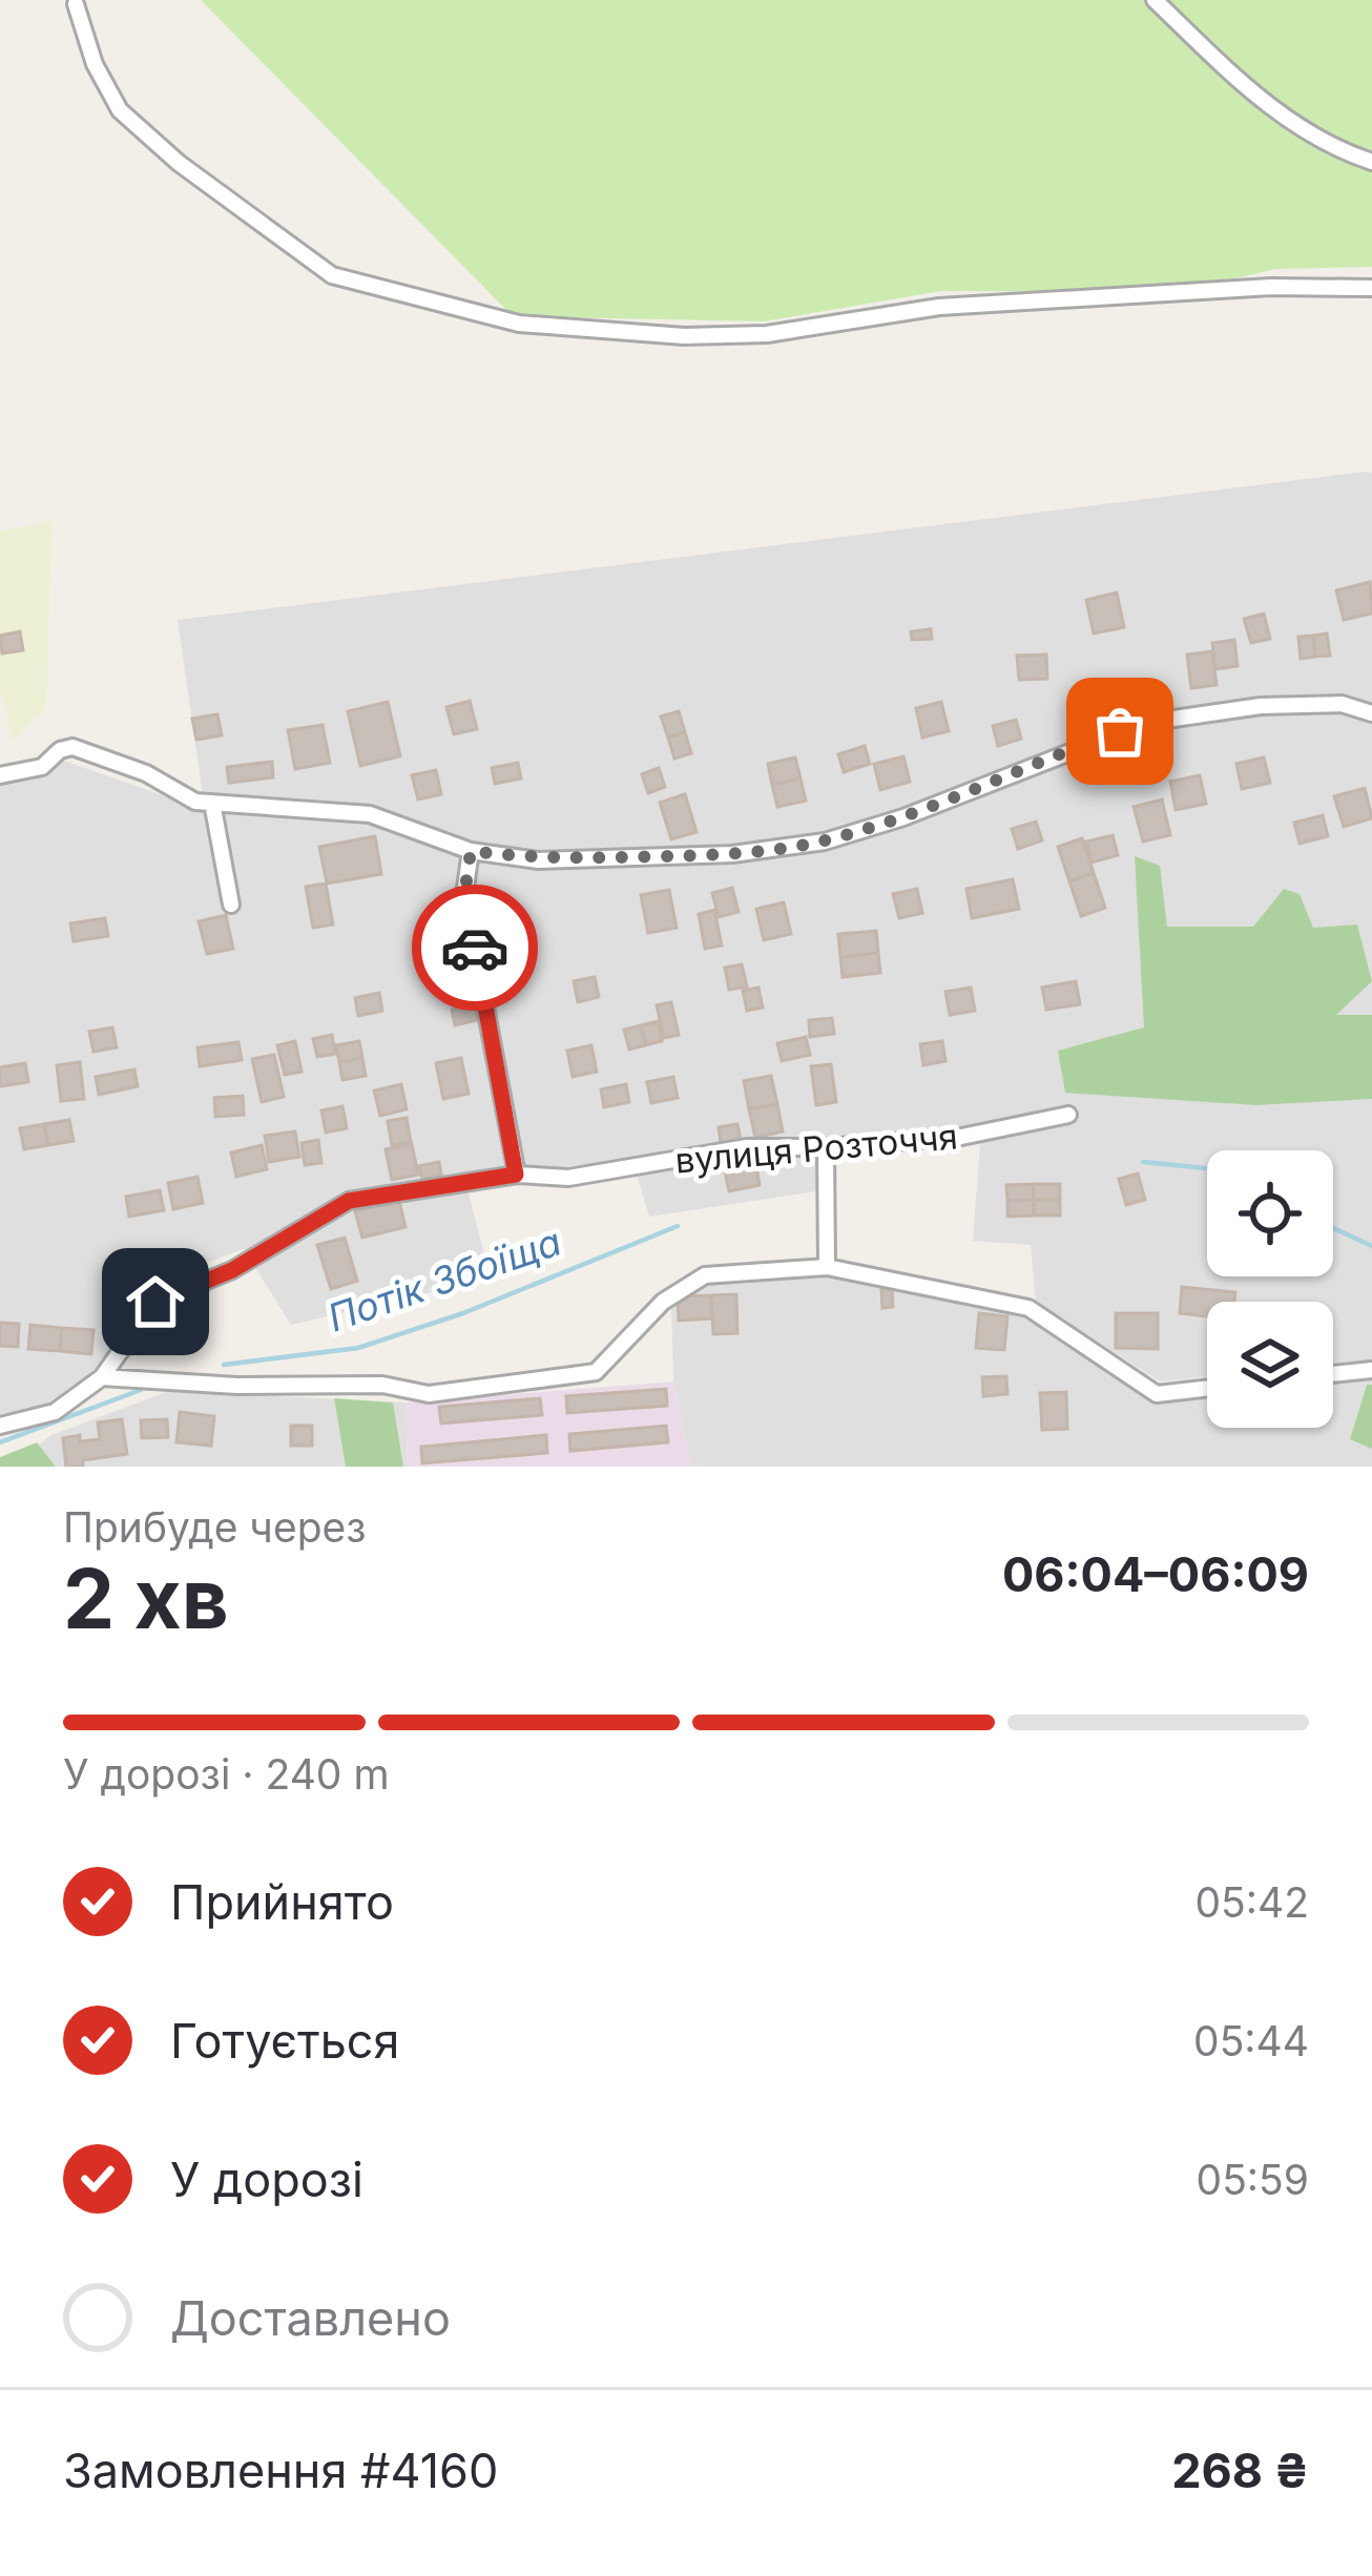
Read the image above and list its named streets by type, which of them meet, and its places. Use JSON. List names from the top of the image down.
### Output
{
  "streets": {
    "street": ["вулиця Розточчя"]
  },
  "water": ["Потік Збоїща"],
  "page": {
    "heading": ["2 хв", "Прибуде через", "06:04–06:09"],
    "panel": ["Замовлення #4160", "268 ₴"],
    "bar": "У дорозі · 240 m",
    "list": [
      ["Прийнято", "05:42"],
      ["Готується", "05:44"],
      ["У дорозі", "05:59"],
      "Доставлено"
    ]
  }
}
